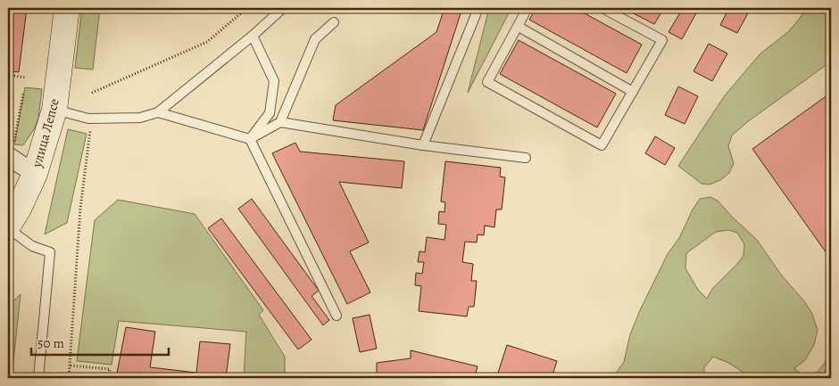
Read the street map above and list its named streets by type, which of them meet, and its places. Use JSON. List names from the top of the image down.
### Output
{
  "streets": {
    "main road": ["улица Лепсе"]
  },
  "scale_bar": "50 m"
}
